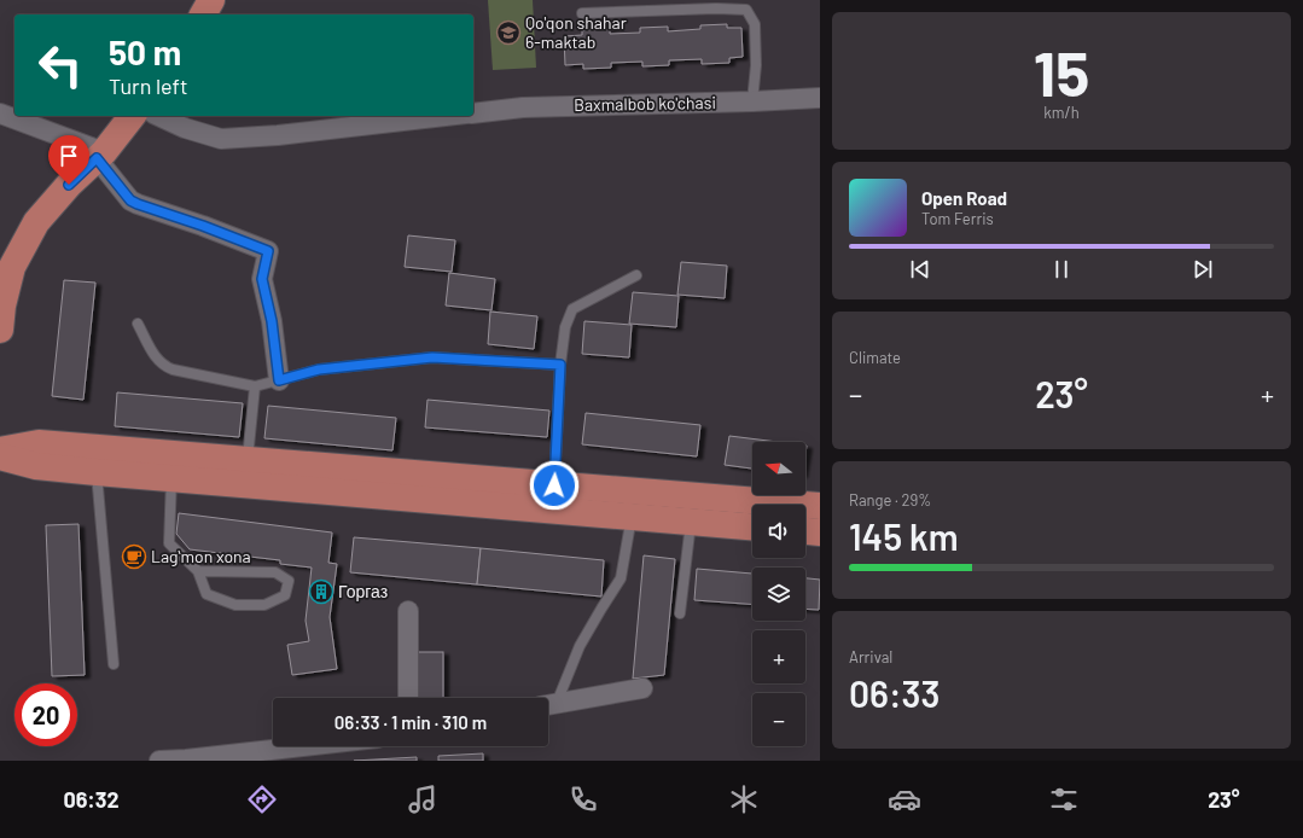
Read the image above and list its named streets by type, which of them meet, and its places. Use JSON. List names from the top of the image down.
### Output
{
  "streets": {
    "street": ["Baxmalbob ko'chasi"]
  },
  "places": {
    "school or university": ["Qo'qon shahar 6-maktab"],
    "cafe": ["Lagʻmon xona"],
    "building": ["Горгаз"]
  },
  "north": "left",
  "page": {
    "tile": [
      ["15", "km/h"],
      "Climate",
      ["Range · 29%", "145 km"],
      ["Arrival", "06:33"]
    ],
    "turn": ["50 m", "Turn left"],
    "song": ["Open Road", "Tom Ferris"],
    "heat": ["−", "23°", "+"],
    "map_buttons": ["+", "−"],
    "limit": "20",
    "trip": "06:33 · 1 min · 310 m",
    "tabs": ["06:32", "23°"]
  }
}
